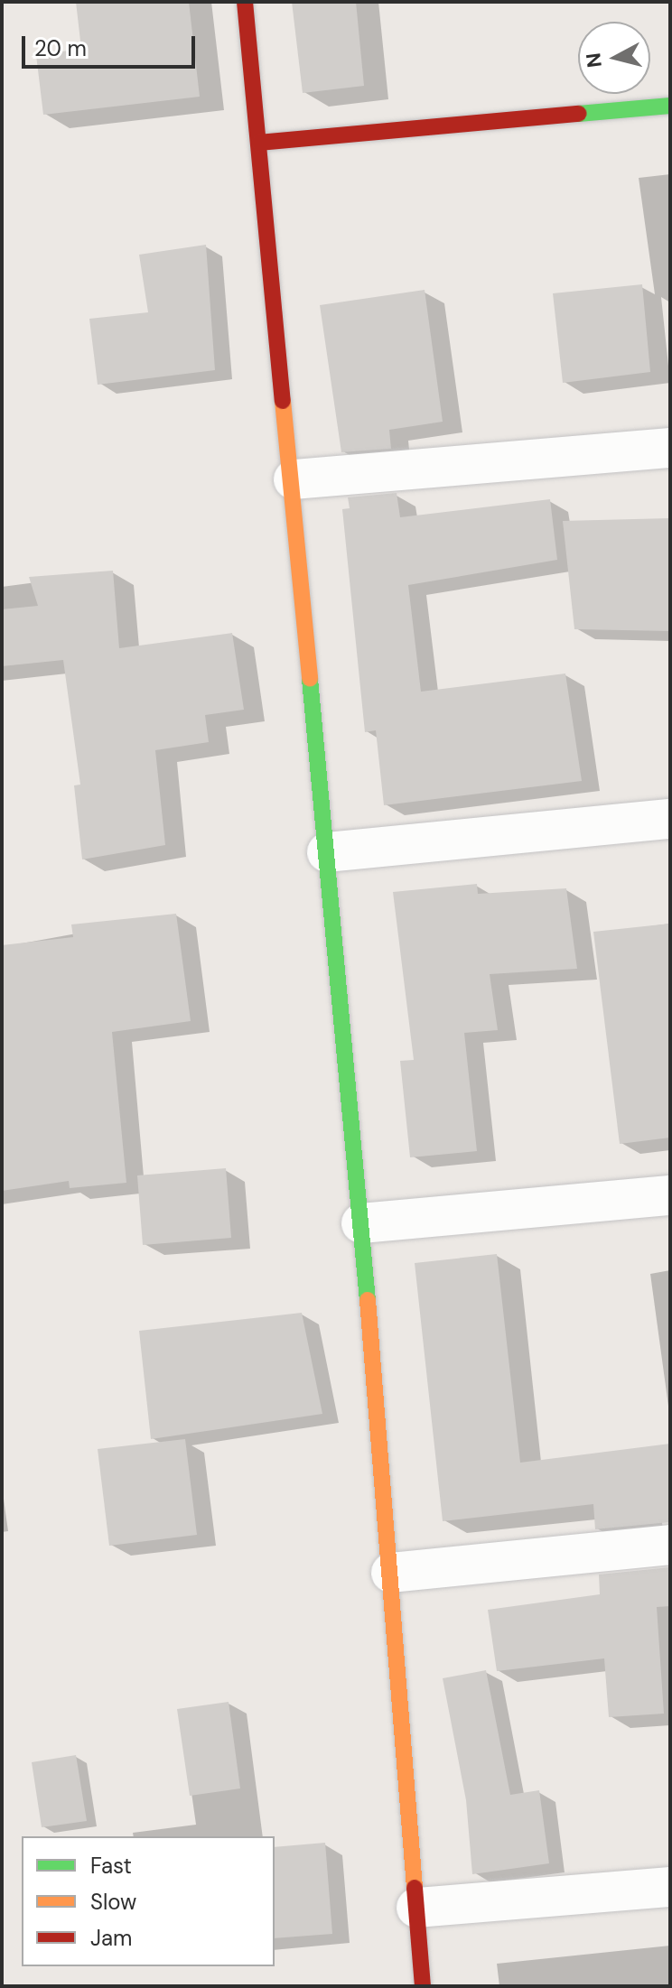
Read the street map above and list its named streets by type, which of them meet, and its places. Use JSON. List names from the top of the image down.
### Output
{
  "legend": ["Fast", "Slow", "Jam"],
  "scale_bar": "20 m",
  "north": "left"
}
